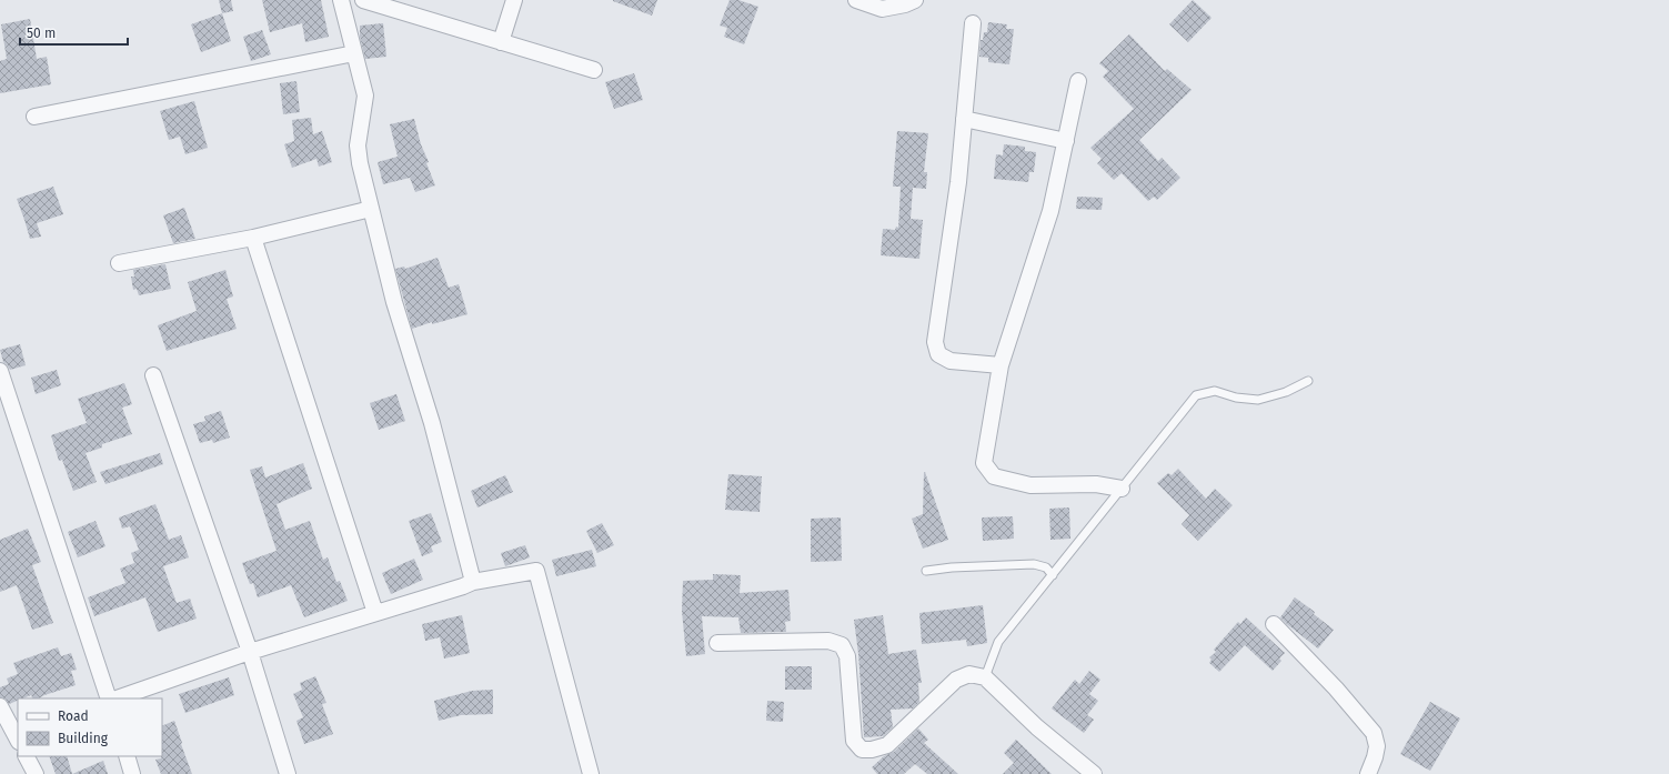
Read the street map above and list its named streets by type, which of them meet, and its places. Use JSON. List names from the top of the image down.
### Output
{
  "legend": ["Road", "Building"],
  "scale_bar": "50 m"
}
